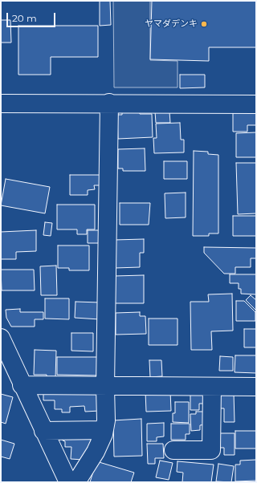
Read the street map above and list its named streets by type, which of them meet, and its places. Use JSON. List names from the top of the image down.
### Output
{
  "places": ["ヤマダデンキ"],
  "scale_bar": "20 m"
}
